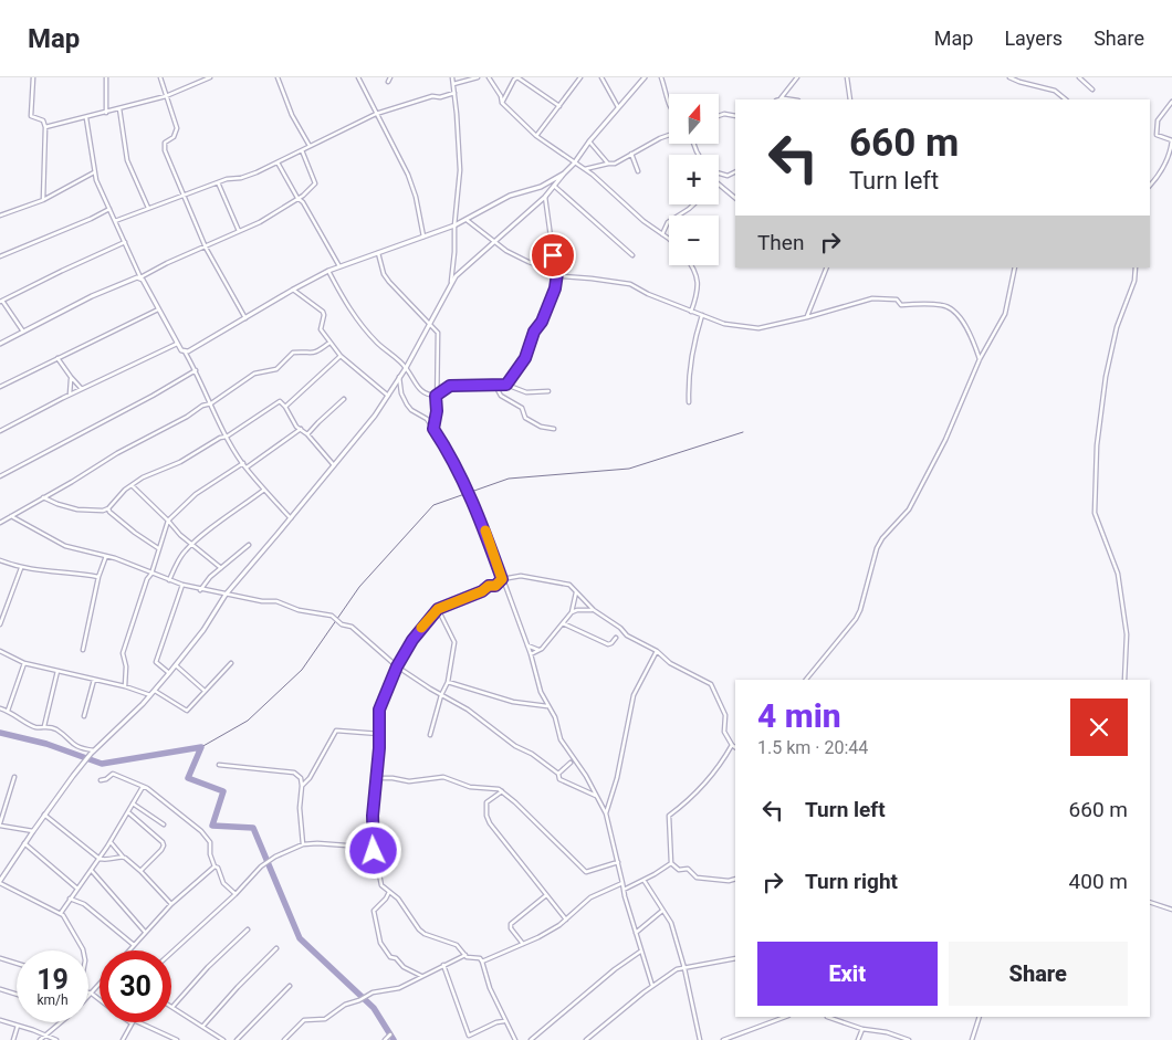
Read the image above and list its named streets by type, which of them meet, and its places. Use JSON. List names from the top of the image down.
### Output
{
  "north": "top",
  "page": {
    "header": "Map",
    "nav": ["Map", "Layers", "Share"],
    "map_buttons": ["+", "−"],
    "turn": ["660 m", "Turn left"],
    "then": "Then",
    "heading": ["4 min", "1.5 km · 20:44"],
    "list": [
      {
        "name": "Turn left",
        "value": "660 m"
      },
      {
        "name": "Turn right",
        "value": "400 m"
      }
    ],
    "buttons": ["Exit", "Share"],
    "speed": "19 km/h",
    "limit": "30"
  }
}
